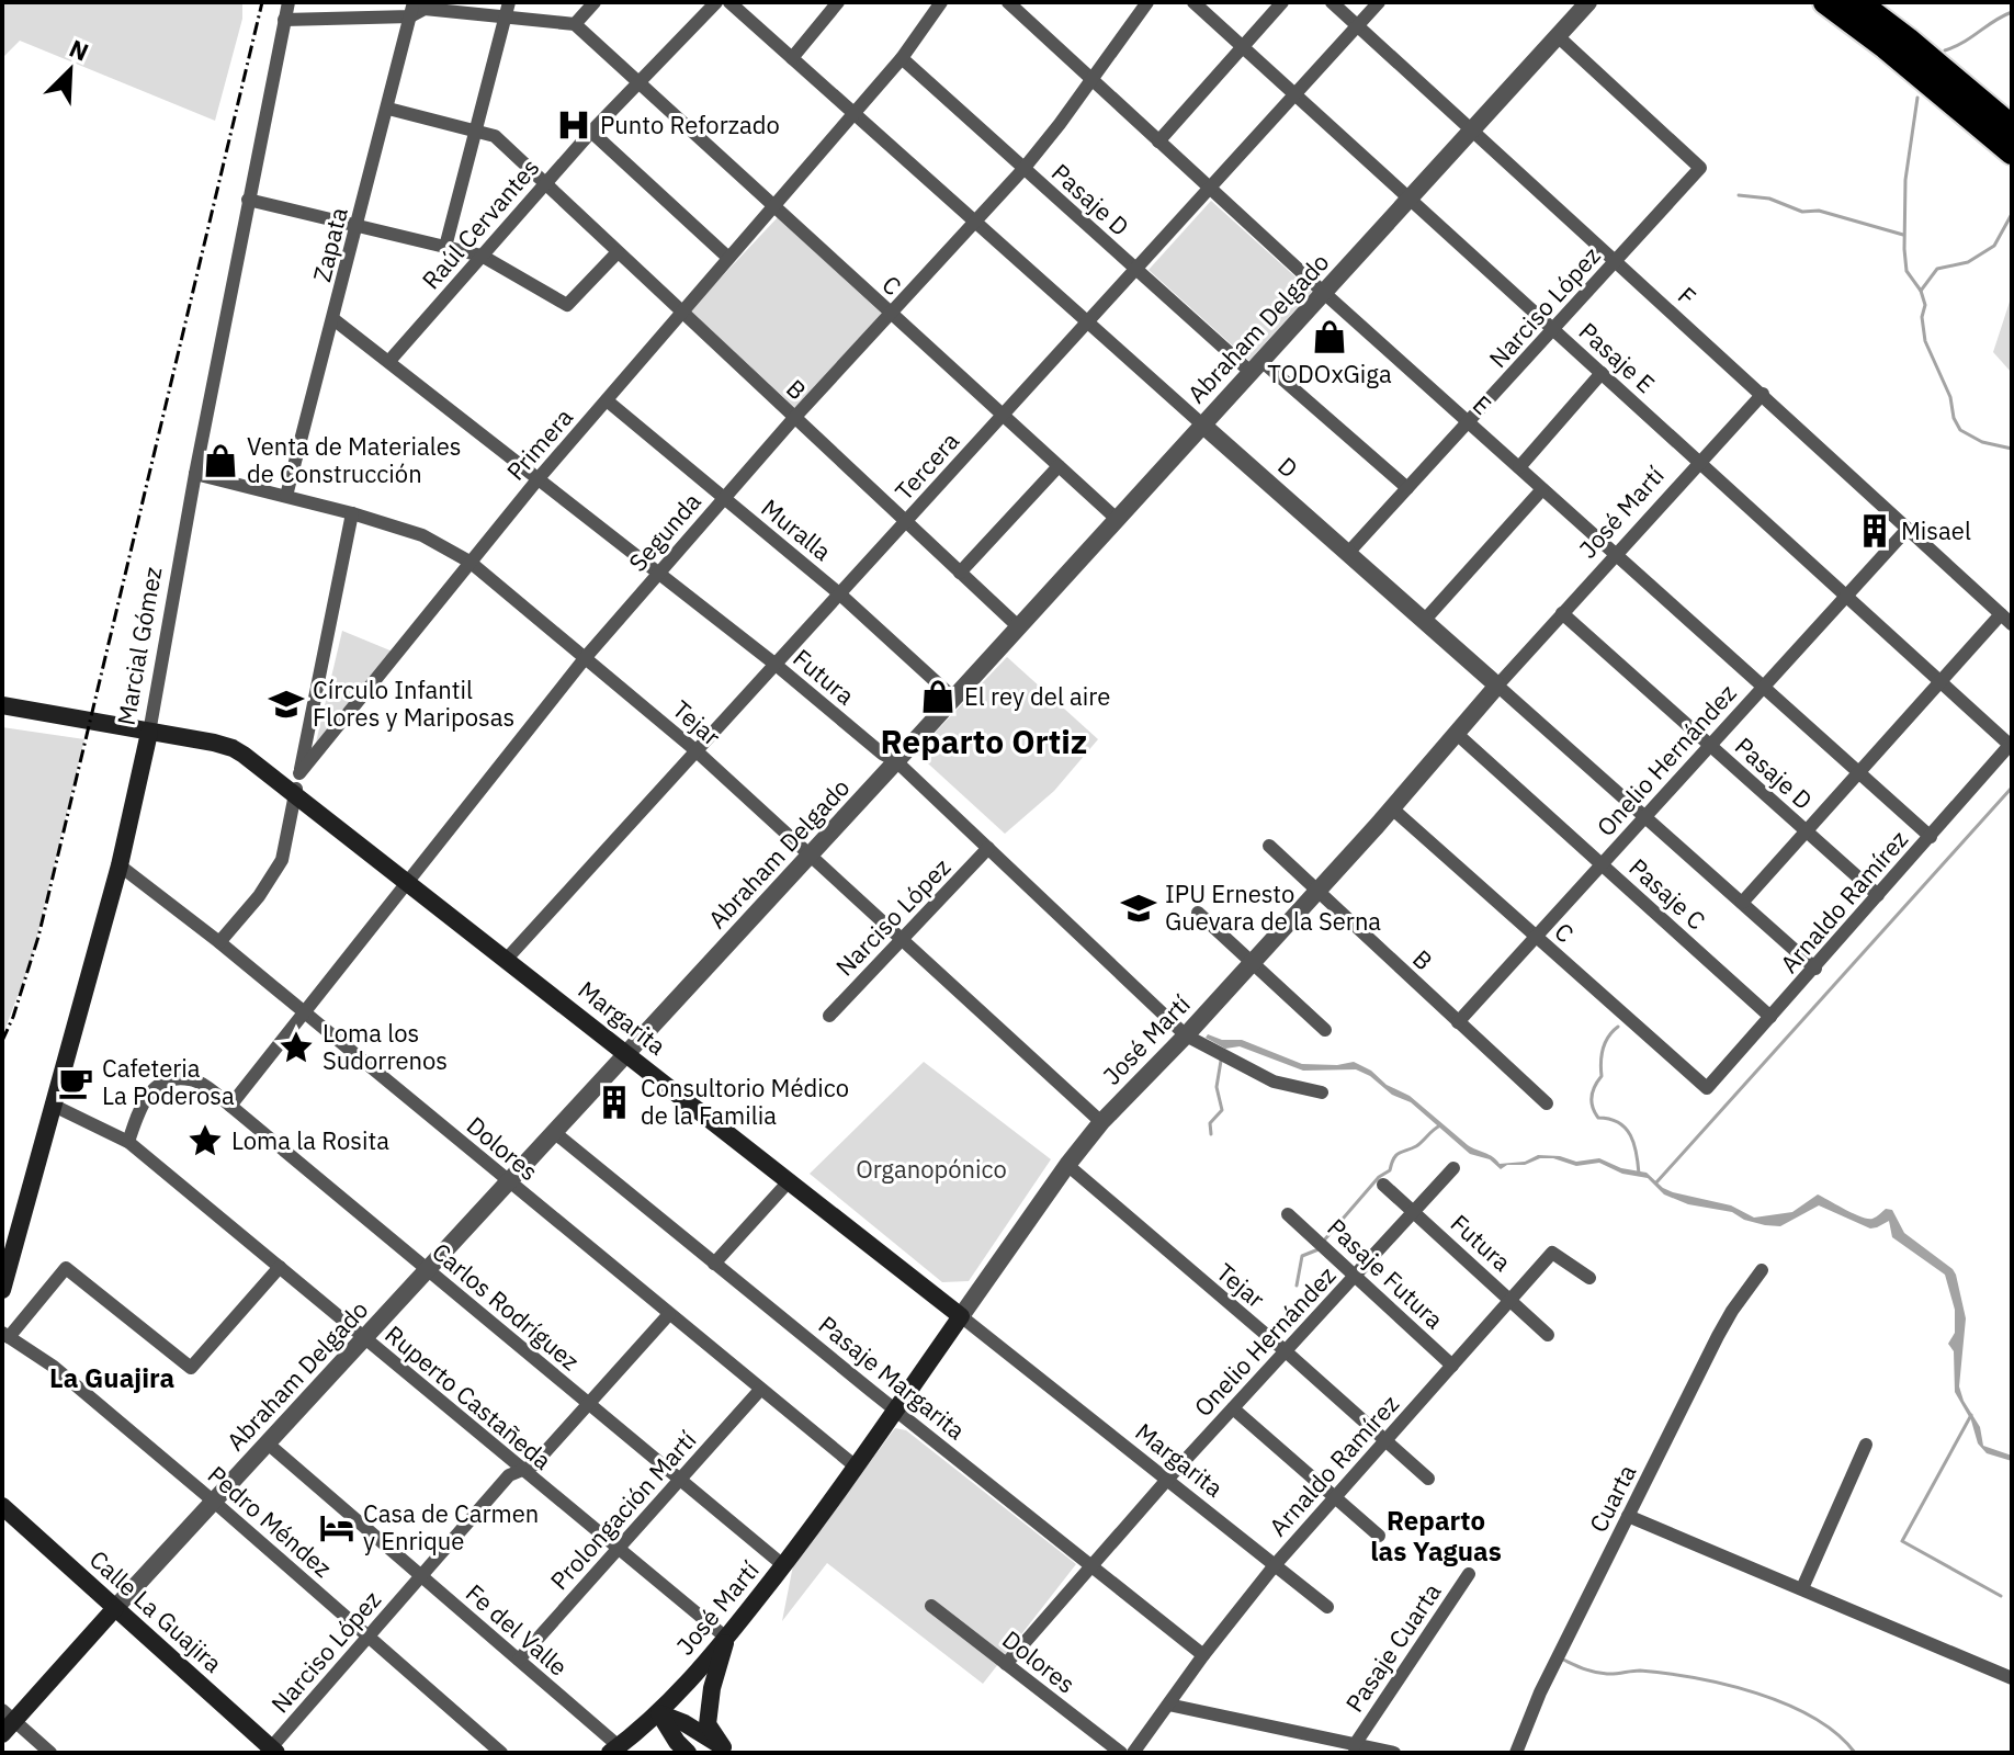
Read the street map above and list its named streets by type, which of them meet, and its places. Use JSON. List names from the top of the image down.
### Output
{
  "streets": {
    "main road": [
      "Abraham Delgado",
      "José Martí",
      "Marcial Gómez",
      "Margarita",
      "Calle La Guajira"
    ],
    "street": [
      "Pasaje D",
      "Raúl Cervantes",
      "Zapata",
      "C",
      "F",
      "Narciso López",
      "Pasaje E",
      "B",
      "E",
      "Primera",
      "Tercera",
      "D",
      "Muralla",
      "Segunda",
      "Futura",
      "Tejar",
      "Onelio Hernández",
      "Pasaje C",
      "Arnaldo Ramírez",
      "Dolores",
      "Pasaje Futura",
      "Carlos Rodríguez",
      "Pasaje Margarita",
      "Ruperto Castañeda",
      "Cuarta",
      "Prolongación Martí",
      "Pedro Méndez",
      "Fe del Valle",
      "Pasaje Cuarta"
    ]
  },
  "crossings": [
    ["Pasaje D", "Narciso López"],
    ["Pasaje D", "Abraham Delgado"],
    ["Pasaje D", "Primera"],
    ["Pasaje D", "Tercera"],
    ["Pasaje D", "José Martí"],
    ["Pasaje D", "Segunda"],
    ["Pasaje D", "Onelio Hernández"],
    ["Pasaje D", "Arnaldo Ramírez"],
    ["Raúl Cervantes", "C"],
    ["Raúl Cervantes", "B"],
    ["Raúl Cervantes", "Futura"],
    ["Zapata", "B"],
    ["Zapata", "Futura"],
    ["Zapata", "Tejar"],
    ["C", "Abraham Delgado"],
    ["C", "Primera"],
    ["C", "Tercera"],
    ["C", "José Martí"],
    ["C", "Segunda"],
    ["C", "Onelio Hernández"],
    ["C", "Arnaldo Ramírez"],
    ["F", "Narciso López"],
    ["F", "Abraham Delgado"],
    ["F", "Tercera"],
    ["F", "José Martí"],
    ["F", "Onelio Hernández"],
    ["Narciso López", "Abraham Delgado"],
    ["Narciso López", "Pasaje E"],
    ["Narciso López", "E"],
    ["Narciso López", "D"],
    ["Narciso López", "Futura"],
    ["Narciso López", "Tejar"],
    ["Narciso López", "Dolores"],
    ["Narciso López", "Carlos Rodríguez"],
    ["Narciso López", "Ruperto Castañeda"],
    ["Narciso López", "Pedro Méndez"],
    ["Narciso López", "Calle La Guajira"],
    ["Narciso López", "Fe del Valle"],
    ["Abraham Delgado", "Pasaje E"],
    ["Abraham Delgado", "B"],
    ["Abraham Delgado", "E"],
    ["Abraham Delgado", "D"],
    ["Abraham Delgado", "Muralla"],
    ["Abraham Delgado", "Futura"],
    ["Abraham Delgado", "Tejar"],
    ["Abraham Delgado", "Margarita"],
    ["Abraham Delgado", "Dolores"],
    ["Abraham Delgado", "Carlos Rodríguez"],
    ["Abraham Delgado", "Pasaje Margarita"],
    ["Abraham Delgado", "Ruperto Castañeda"],
    ["Abraham Delgado", "Pedro Méndez"],
    ["Abraham Delgado", "Calle La Guajira"],
    ["Abraham Delgado", "Fe del Valle"],
    ["Pasaje E", "Tercera"],
    ["Pasaje E", "José Martí"],
    ["Pasaje E", "Onelio Hernández"],
    ["Pasaje E", "Arnaldo Ramírez"],
    ["B", "Primera"],
    ["B", "Tercera"],
    ["B", "José Martí"],
    ["B", "Segunda"],
    ["B", "Onelio Hernández"],
    ["E", "Tercera"],
    ["E", "José Martí"],
    ["E", "Segunda"],
    ["E", "Onelio Hernández"],
    ["E", "Arnaldo Ramírez"],
    ["Primera", "D"],
    ["Primera", "Muralla"],
    ["Primera", "Futura"],
    ["Primera", "Tejar"],
    ["Primera", "Margarita"],
    ["Primera", "Dolores"],
    ["Tercera", "D"],
    ["Tercera", "Muralla"],
    ["Tercera", "Futura"],
    ["Tercera", "Tejar"],
    ["Tercera", "Margarita"],
    ["D", "José Martí"],
    ["D", "Segunda"],
    ["D", "Onelio Hernández"],
    ["D", "Arnaldo Ramírez"],
    ["José Martí", "Futura"],
    ["José Martí", "Tejar"],
    ["José Martí", "Pasaje C"],
    ["José Martí", "Margarita"],
    ["José Martí", "Dolores"],
    ["José Martí", "Carlos Rodríguez"],
    ["José Martí", "Pasaje Margarita"],
    ["José Martí", "Ruperto Castañeda"],
    ["José Martí", "Fe del Valle"],
    ["Muralla", "Segunda"],
    ["Segunda", "Futura"],
    ["Segunda", "Tejar"],
    ["Segunda", "Margarita"],
    ["Segunda", "Dolores"],
    ["Segunda", "Carlos Rodríguez"],
    ["Marcial Gómez", "Tejar"],
    ["Marcial Gómez", "Margarita"],
    ["Marcial Gómez", "Dolores"],
    ["Marcial Gómez", "Ruperto Castañeda"],
    ["Futura", "Onelio Hernández"],
    ["Futura", "Arnaldo Ramírez"],
    ["Tejar", "Onelio Hernández"],
    ["Tejar", "Arnaldo Ramírez"],
    ["Onelio Hernández", "Pasaje C"],
    ["Onelio Hernández", "Margarita"],
    ["Onelio Hernández", "Dolores"],
    ["Onelio Hernández", "Pasaje Futura"],
    ["Onelio Hernández", "Pasaje Margarita"],
    ["Pasaje C", "Arnaldo Ramírez"],
    ["Arnaldo Ramírez", "Margarita"],
    ["Arnaldo Ramírez", "Pasaje Futura"],
    ["Arnaldo Ramírez", "Pasaje Margarita"],
    ["Dolores", "Prolongación Martí"],
    ["Carlos Rodríguez", "Ruperto Castañeda"],
    ["Carlos Rodríguez", "Prolongación Martí"],
    ["Ruperto Castañeda", "Prolongación Martí"],
    ["Prolongación Martí", "Fe del Valle"]
  ],
  "districts": ["Reparto Ortiz", "La Guajira", "Reparto las Yaguas"],
  "parks": ["Organopónico"],
  "places": {
    "hospital": ["Punto Reforzado"],
    "shop": ["TODOxGiga", "Venta de Materiales de Construcción", "El rey del aire"],
    "building": ["Misael", "Consultorio Médico de la Familia"],
    "school or university": ["Círculo Infantil Flores y Mariposas", "IPU Ernesto Guevara de la Serna"],
    "place": ["Loma los Sudorrenos", "Loma la Rosita"],
    "cafe": ["Cafeteria La Poderosa"],
    "hotel": ["Casa de Carmen y Enrique"]
  },
  "north": "top right"
}
